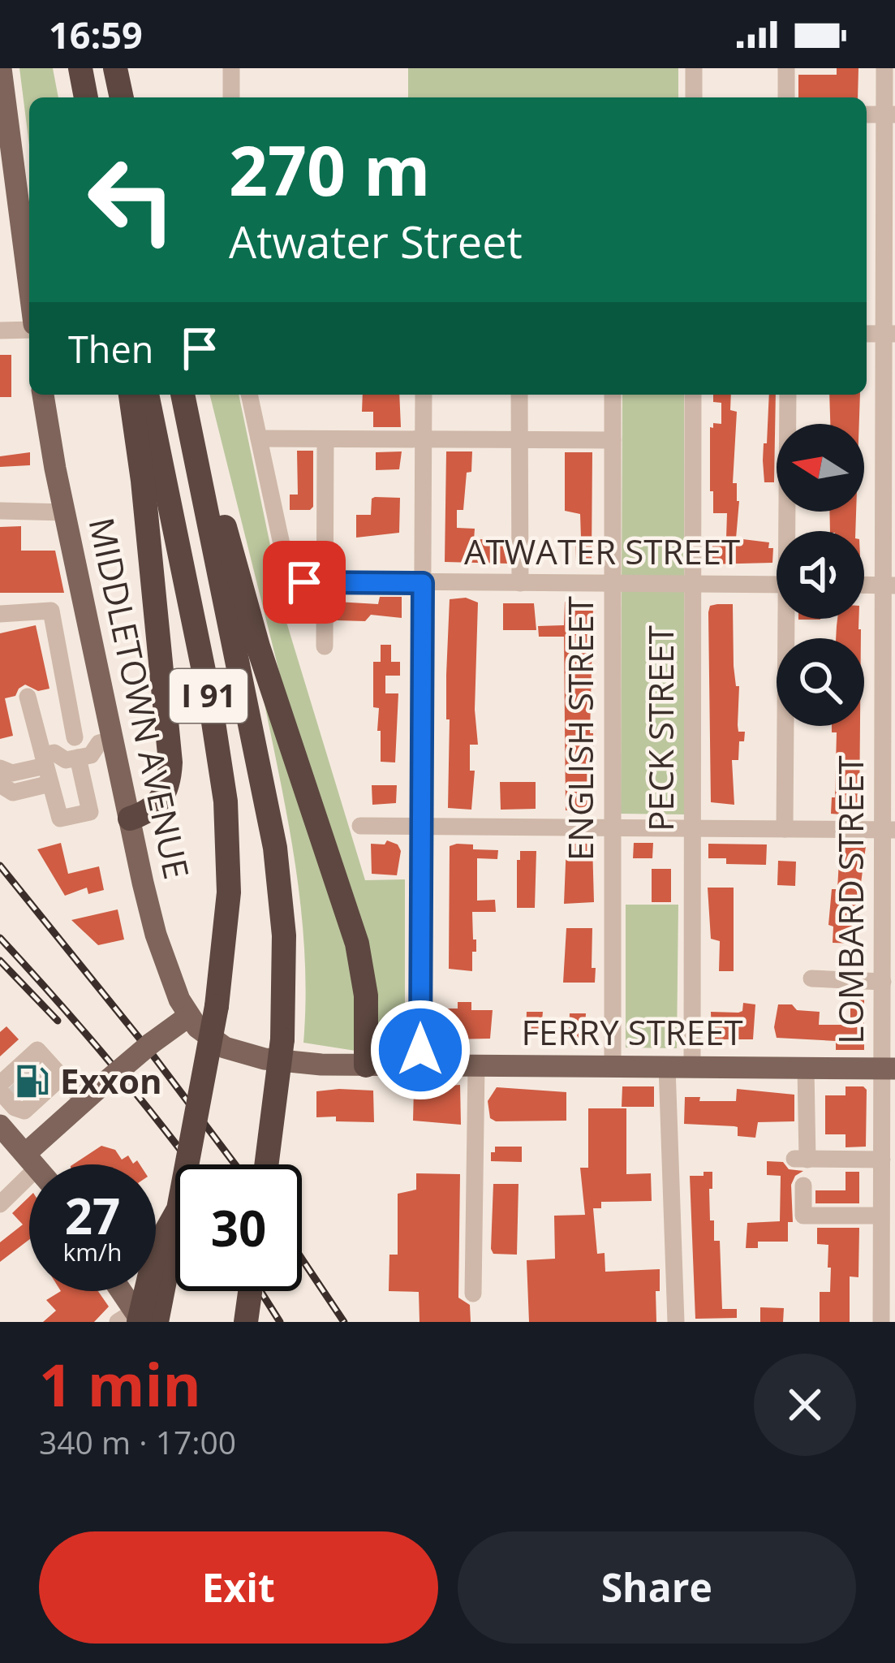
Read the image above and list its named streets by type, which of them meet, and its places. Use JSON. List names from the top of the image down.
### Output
{
  "streets": {
    "highway": ["I 91"],
    "main road": ["MIDDLETOWN AVENUE", "FERRY STREET"],
    "street": [
      "ATWATER STREET",
      "ENGLISH STREET",
      "PECK STREET",
      "LOMBARD STREET"
    ]
  },
  "crossings": [
    ["ATWATER STREET", "ENGLISH STREET"],
    ["ATWATER STREET", "PECK STREET"],
    ["MIDDLETOWN AVENUE", "FERRY STREET"],
    ["ENGLISH STREET", "FERRY STREET"],
    ["PECK STREET", "FERRY STREET"],
    ["LOMBARD STREET", "FERRY STREET"]
  ],
  "places": {
    "fuel station": ["Exxon"]
  },
  "north": "left",
  "page": {
    "status": "16:59",
    "turn": ["270 m", "Atwater Street"],
    "then": "Then",
    "speed": "27 km/h",
    "limit": "30",
    "heading": ["1 min", "340 m · 17:00"],
    "buttons": ["Exit", "Share"]
  }
}
